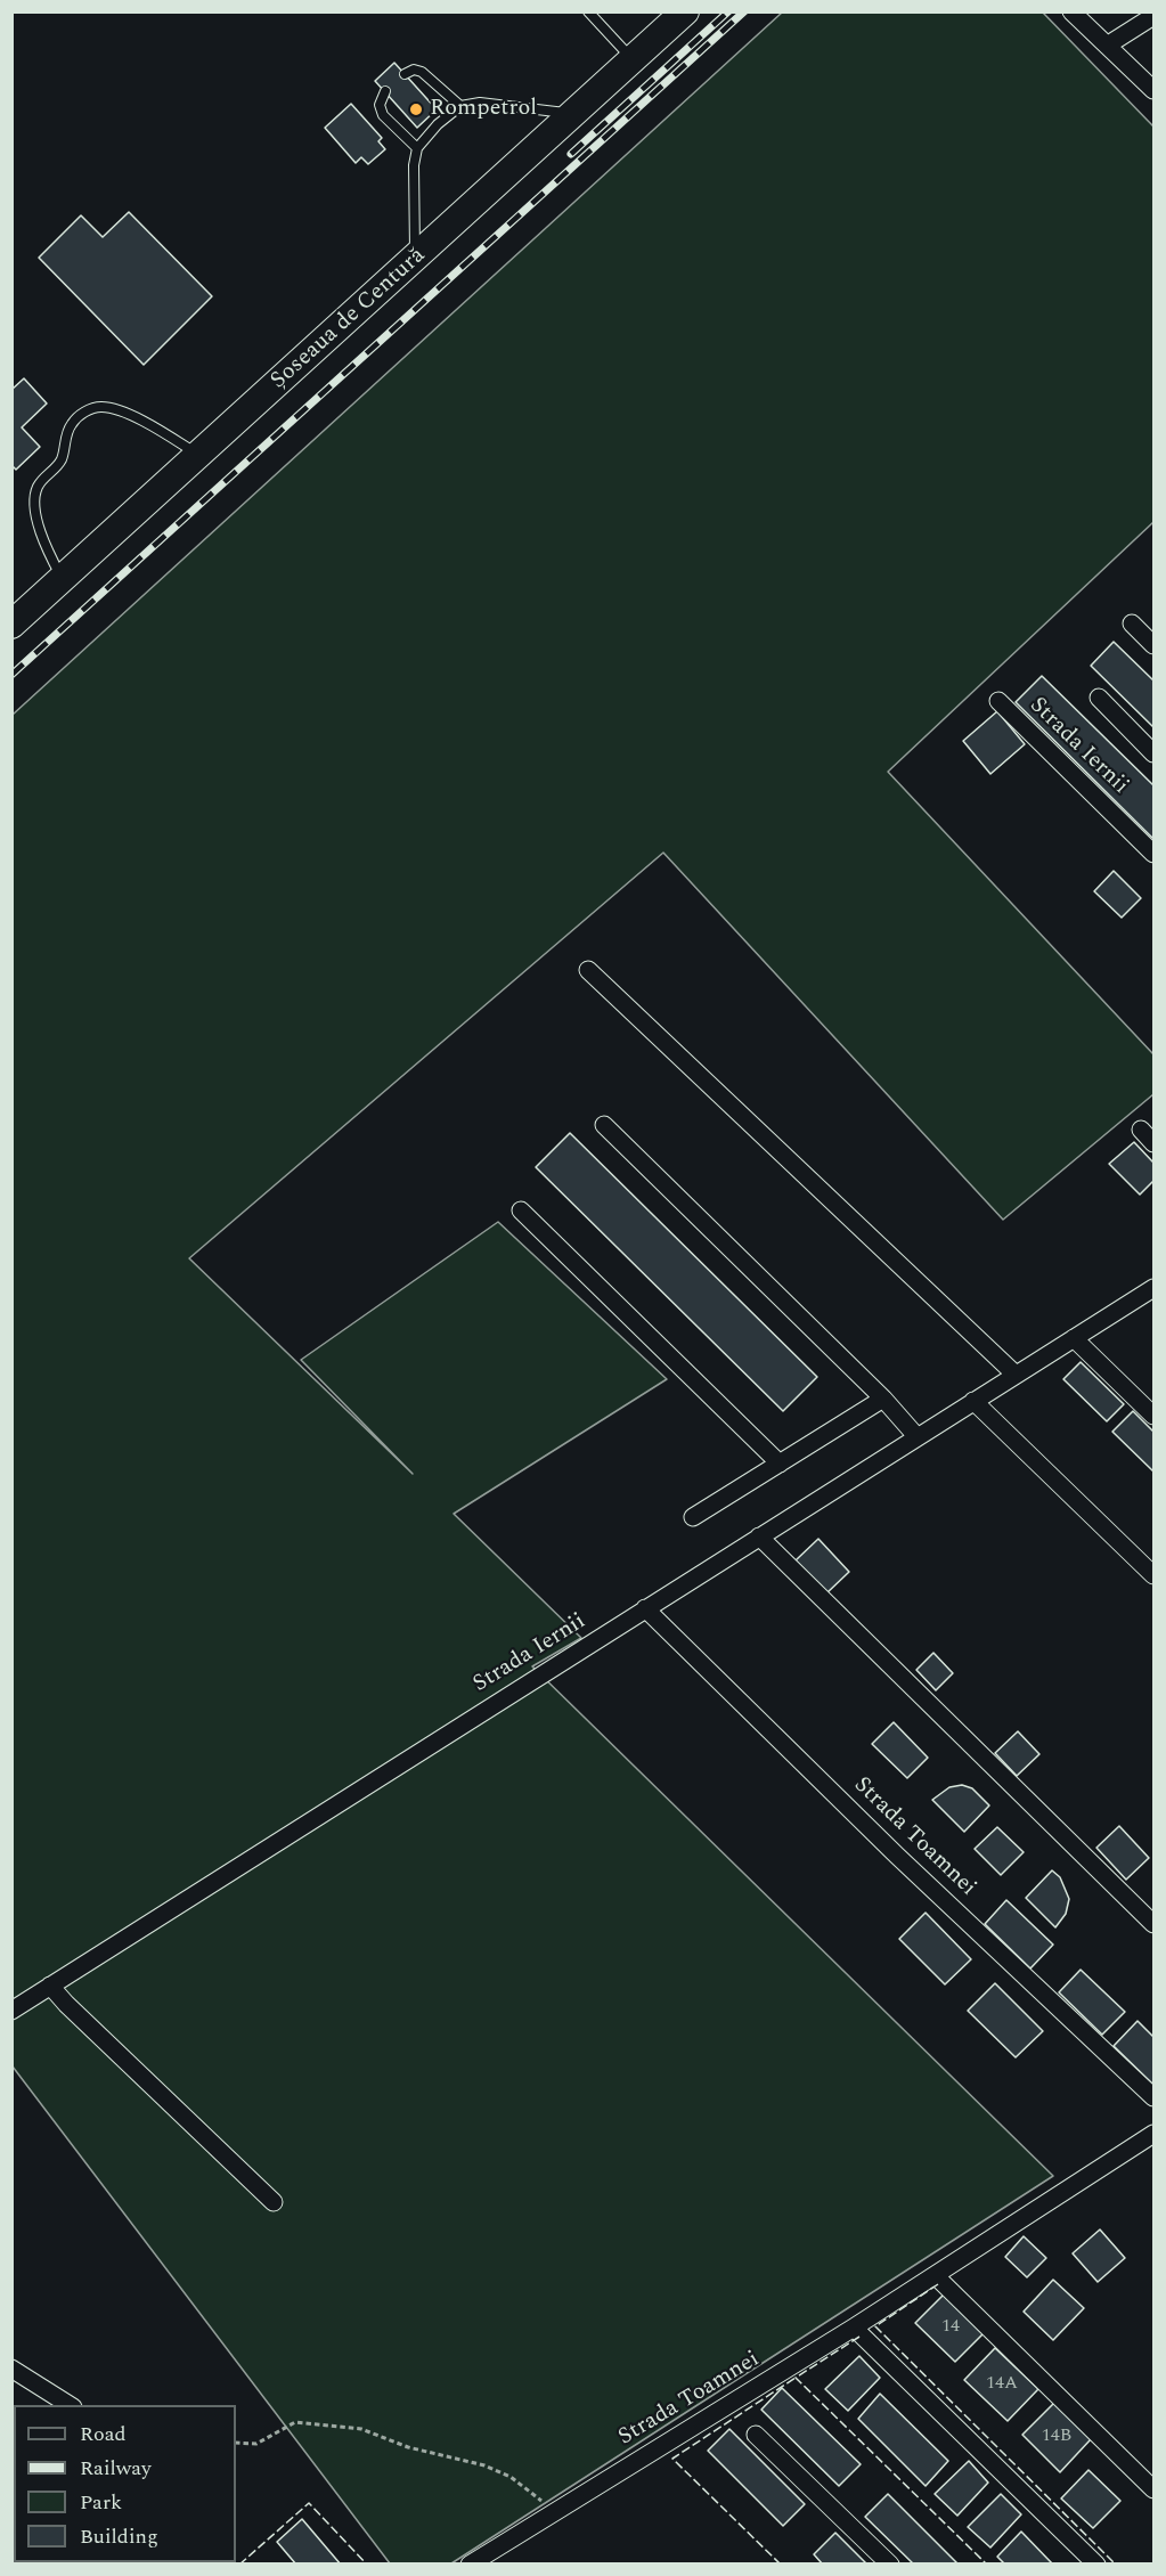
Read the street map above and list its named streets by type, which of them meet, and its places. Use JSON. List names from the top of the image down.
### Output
{
  "streets": {
    "main road": ["Șoseaua de Centură"],
    "street": ["Strada Iernii", "Strada Toamnei"]
  },
  "crossings": [
    ["Strada Iernii", "Strada Toamnei"]
  ],
  "places": ["Rompetrol"],
  "house_numbers": ["14", "14A", "14B"],
  "legend": [
    "Road",
    "Railway",
    "Park",
    "Building"
  ]
}
